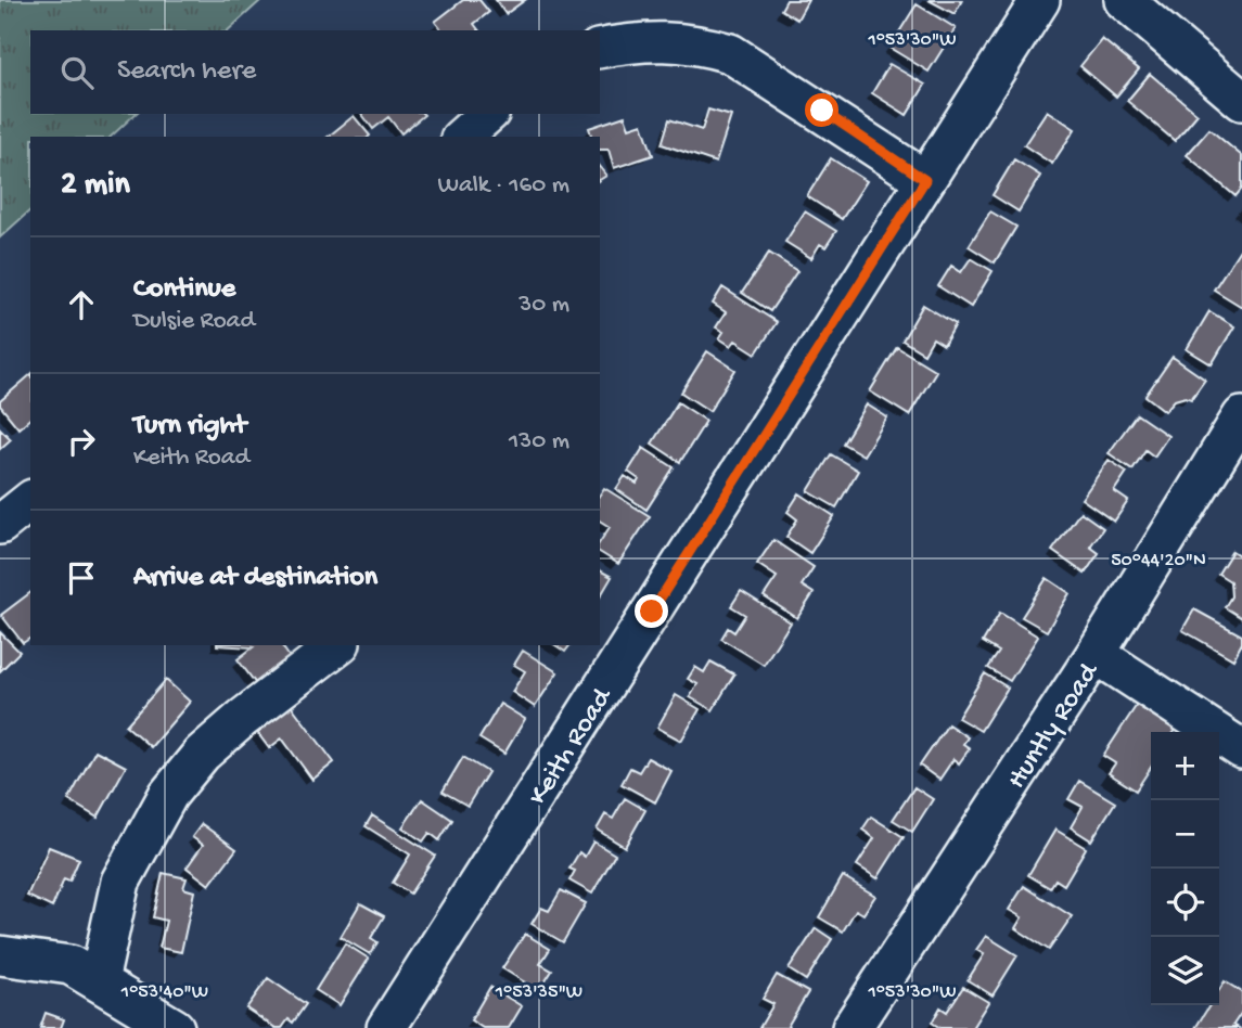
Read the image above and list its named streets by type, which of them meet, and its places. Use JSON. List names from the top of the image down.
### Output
{
  "streets": {
    "street": ["Huntly Road", "Keith Road"]
  },
  "page": {
    "search": "Search here",
    "heading": ["2 min", "Walk · 160 m"],
    "list": [
      ["Continue", "Dulsie Road", "30 m"],
      ["Turn right", "Keith Road", "130 m"],
      "Arrive at destination"
    ],
    "map_buttons": ["+", "−"]
  },
  "coordinates": [
    "1°53'30\"W",
    "50°44'20\"N",
    "1°53'40\"W",
    "1°53'35\"W"
  ]
}
